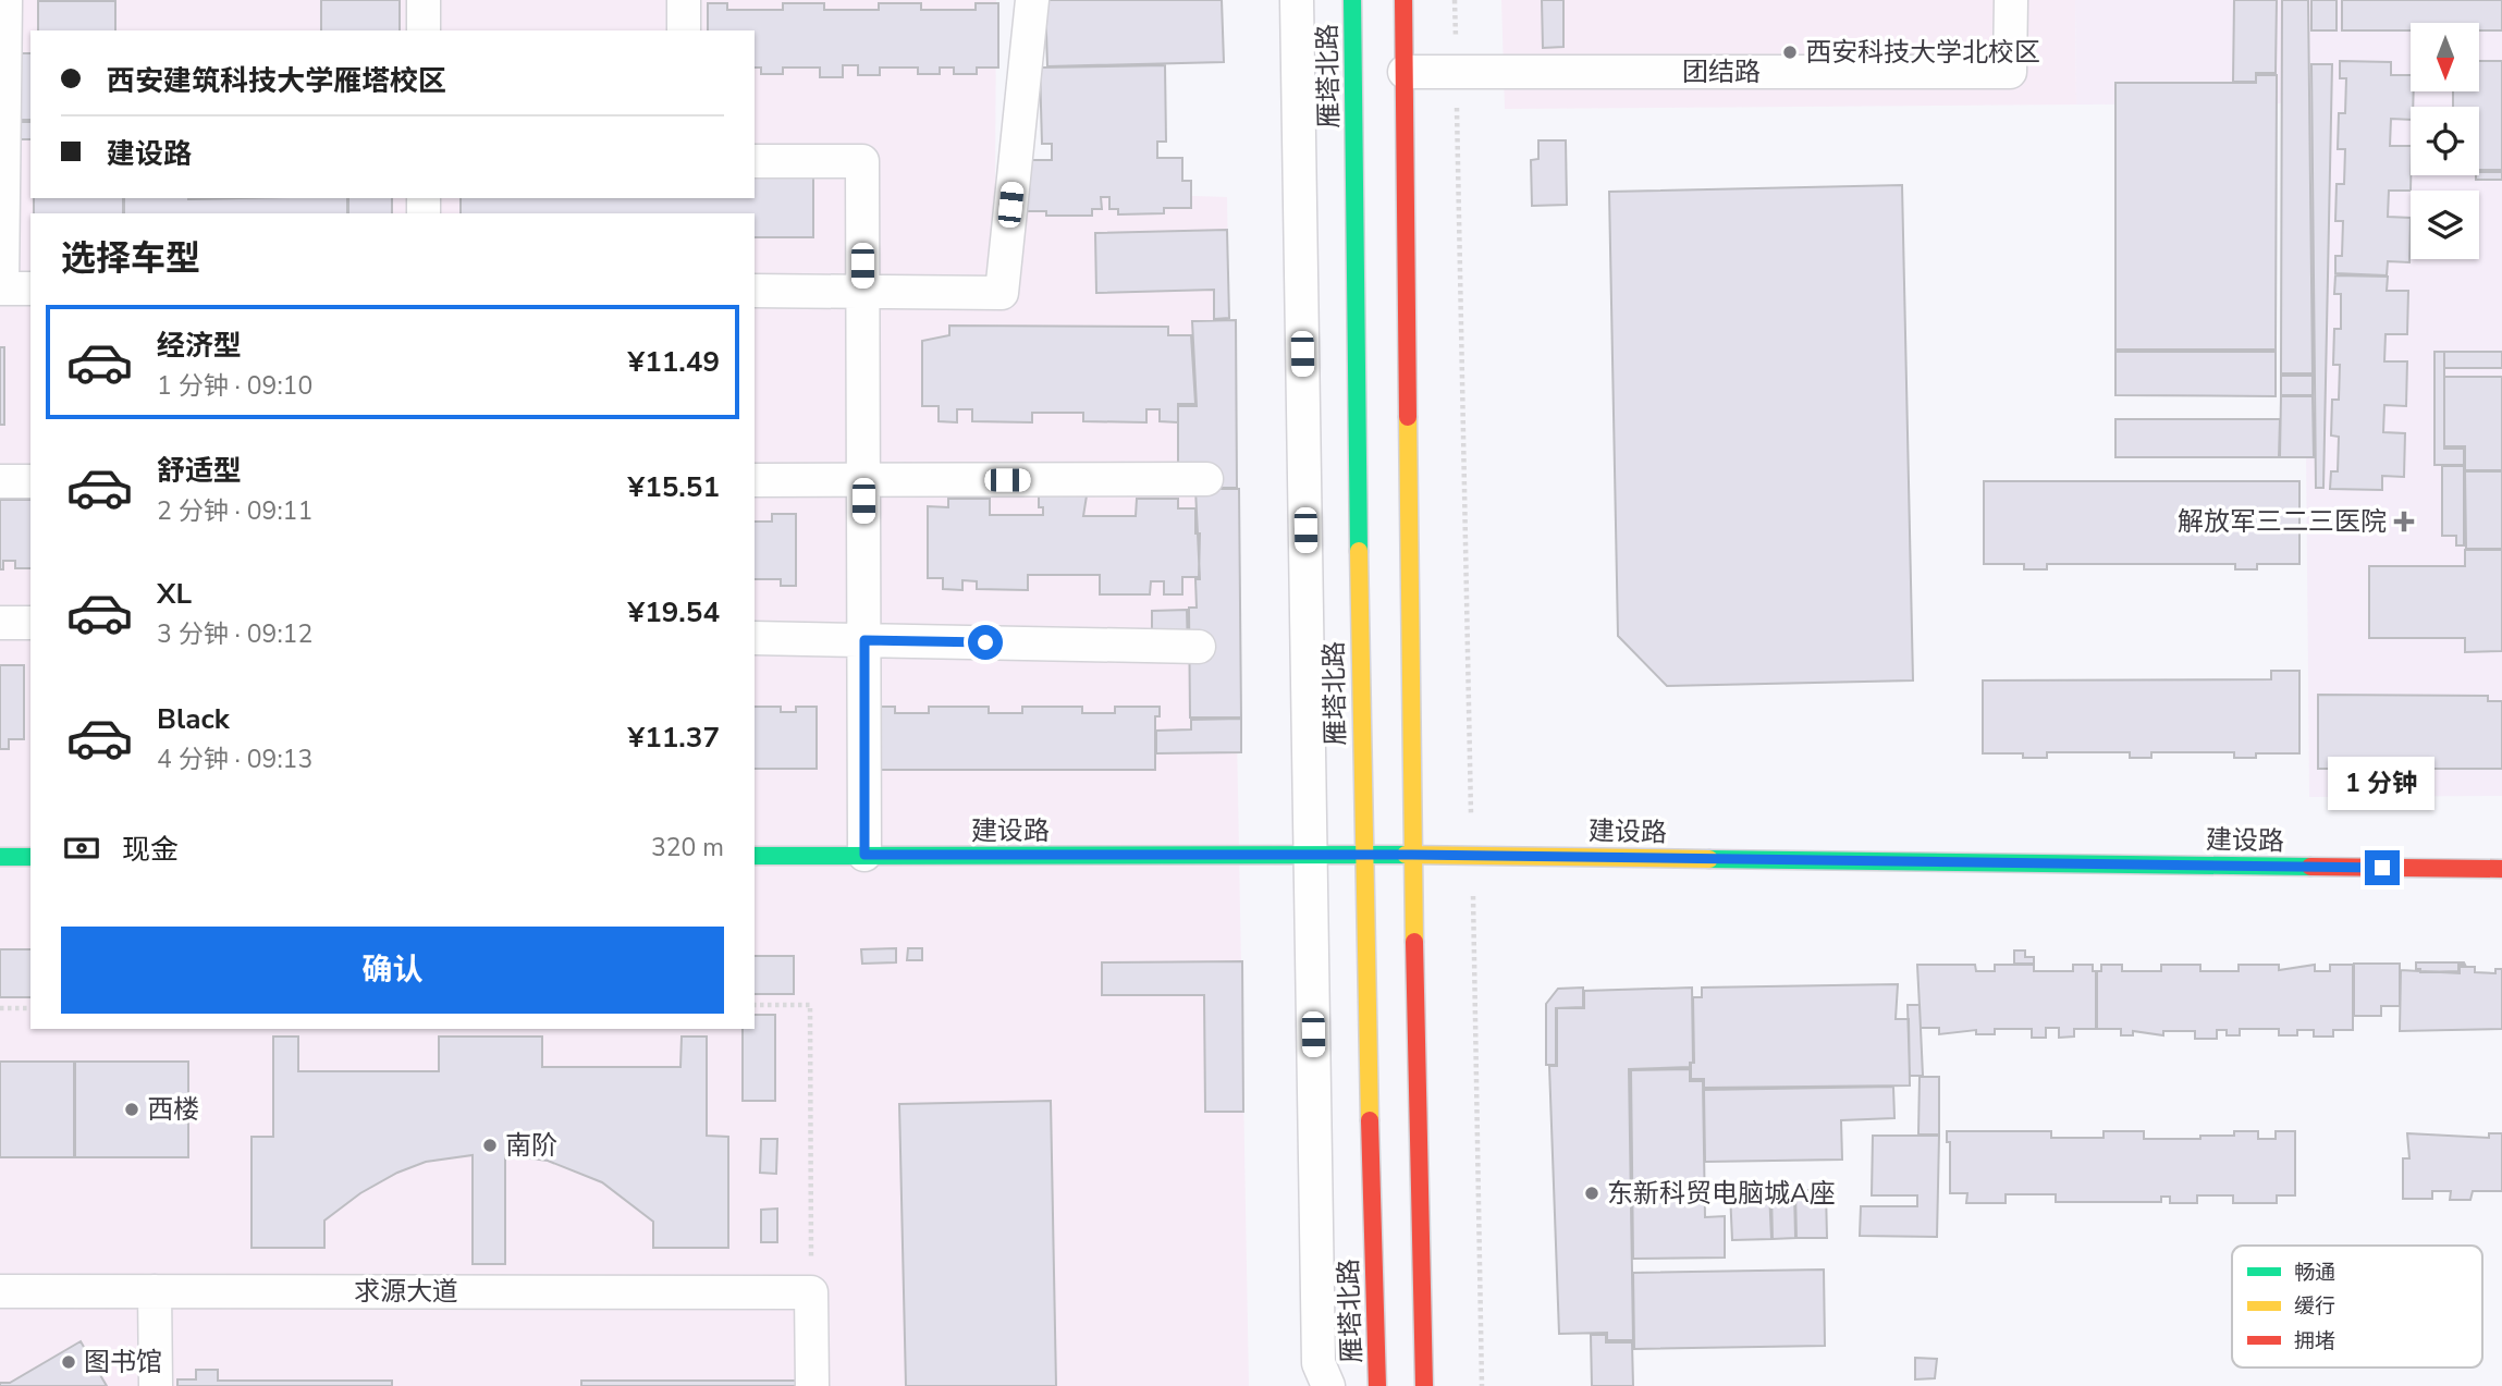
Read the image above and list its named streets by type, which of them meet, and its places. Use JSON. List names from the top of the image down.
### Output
{
  "streets": {
    "main road": ["雁塔北路", "建设路"],
    "street": ["团结路", "求源大道"]
  },
  "crossings": [
    ["雁塔北路", "建设路"]
  ],
  "places": {
    "other": [
      "西安科技大学北校区",
      "西楼",
      "南阶",
      "东新科贸电脑城A座",
      "图书馆"
    ],
    "health": ["解放军三二三医院"]
  },
  "legend": ["畅通", "缓行", "拥堵"],
  "north": "bottom",
  "page": {
    "banner": ["西安建筑科技大学雁塔校区", "建设路"],
    "heading": "选择车型",
    "list": [
      {
        "name": "经济型",
        "note": "1 分钟 · 09:10",
        "value": "¥11.49"
      },
      {
        "name": "舒适型",
        "note": "2 分钟 · 09:11",
        "value": "¥15.51"
      },
      {
        "name": "XL",
        "note": "3 分钟 · 09:12",
        "value": "¥19.54"
      },
      {
        "name": "Black",
        "note": "4 分钟 · 09:13",
        "value": "¥11.37"
      }
    ],
    "bubble": "1 分钟",
    "pay": ["现金", "320 m"],
    "buttons": "确认"
  }
}
